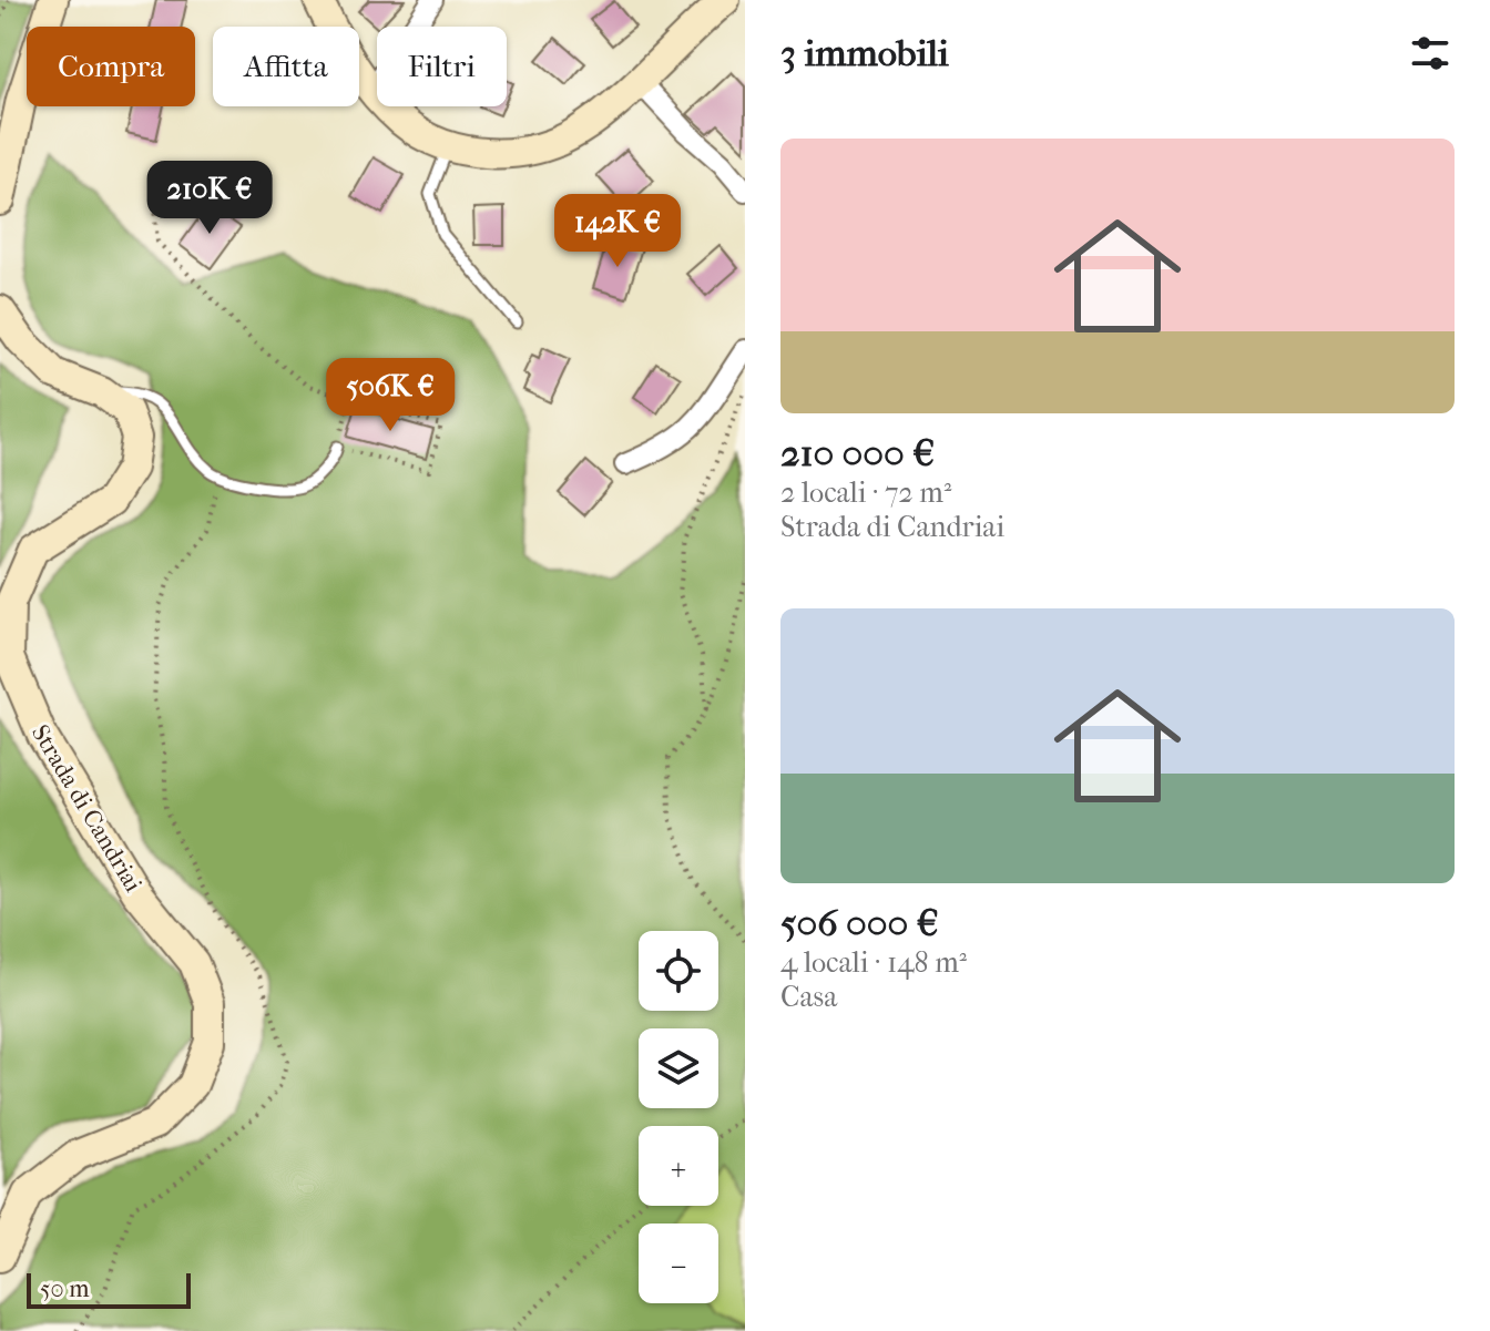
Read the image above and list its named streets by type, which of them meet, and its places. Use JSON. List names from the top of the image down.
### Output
{
  "streets": {
    "main road": ["Strada di Candriai"]
  },
  "scale_bar": "50 m",
  "page": {
    "heading": "3 immobili",
    "chip": ["Compra", "Affitta", "Filtri"],
    "list": [
      {
        "name": "210 000 €",
        "note": "2 locali · 72 m² · Strada di Candriai"
      },
      {
        "name": "506 000 €",
        "note": "4 locali · 148 m² · Casa"
      }
    ],
    "price": ["210K €", "142K €", "506K €"],
    "map_buttons": ["+", "−"],
    "scale": "50 m"
  }
}
